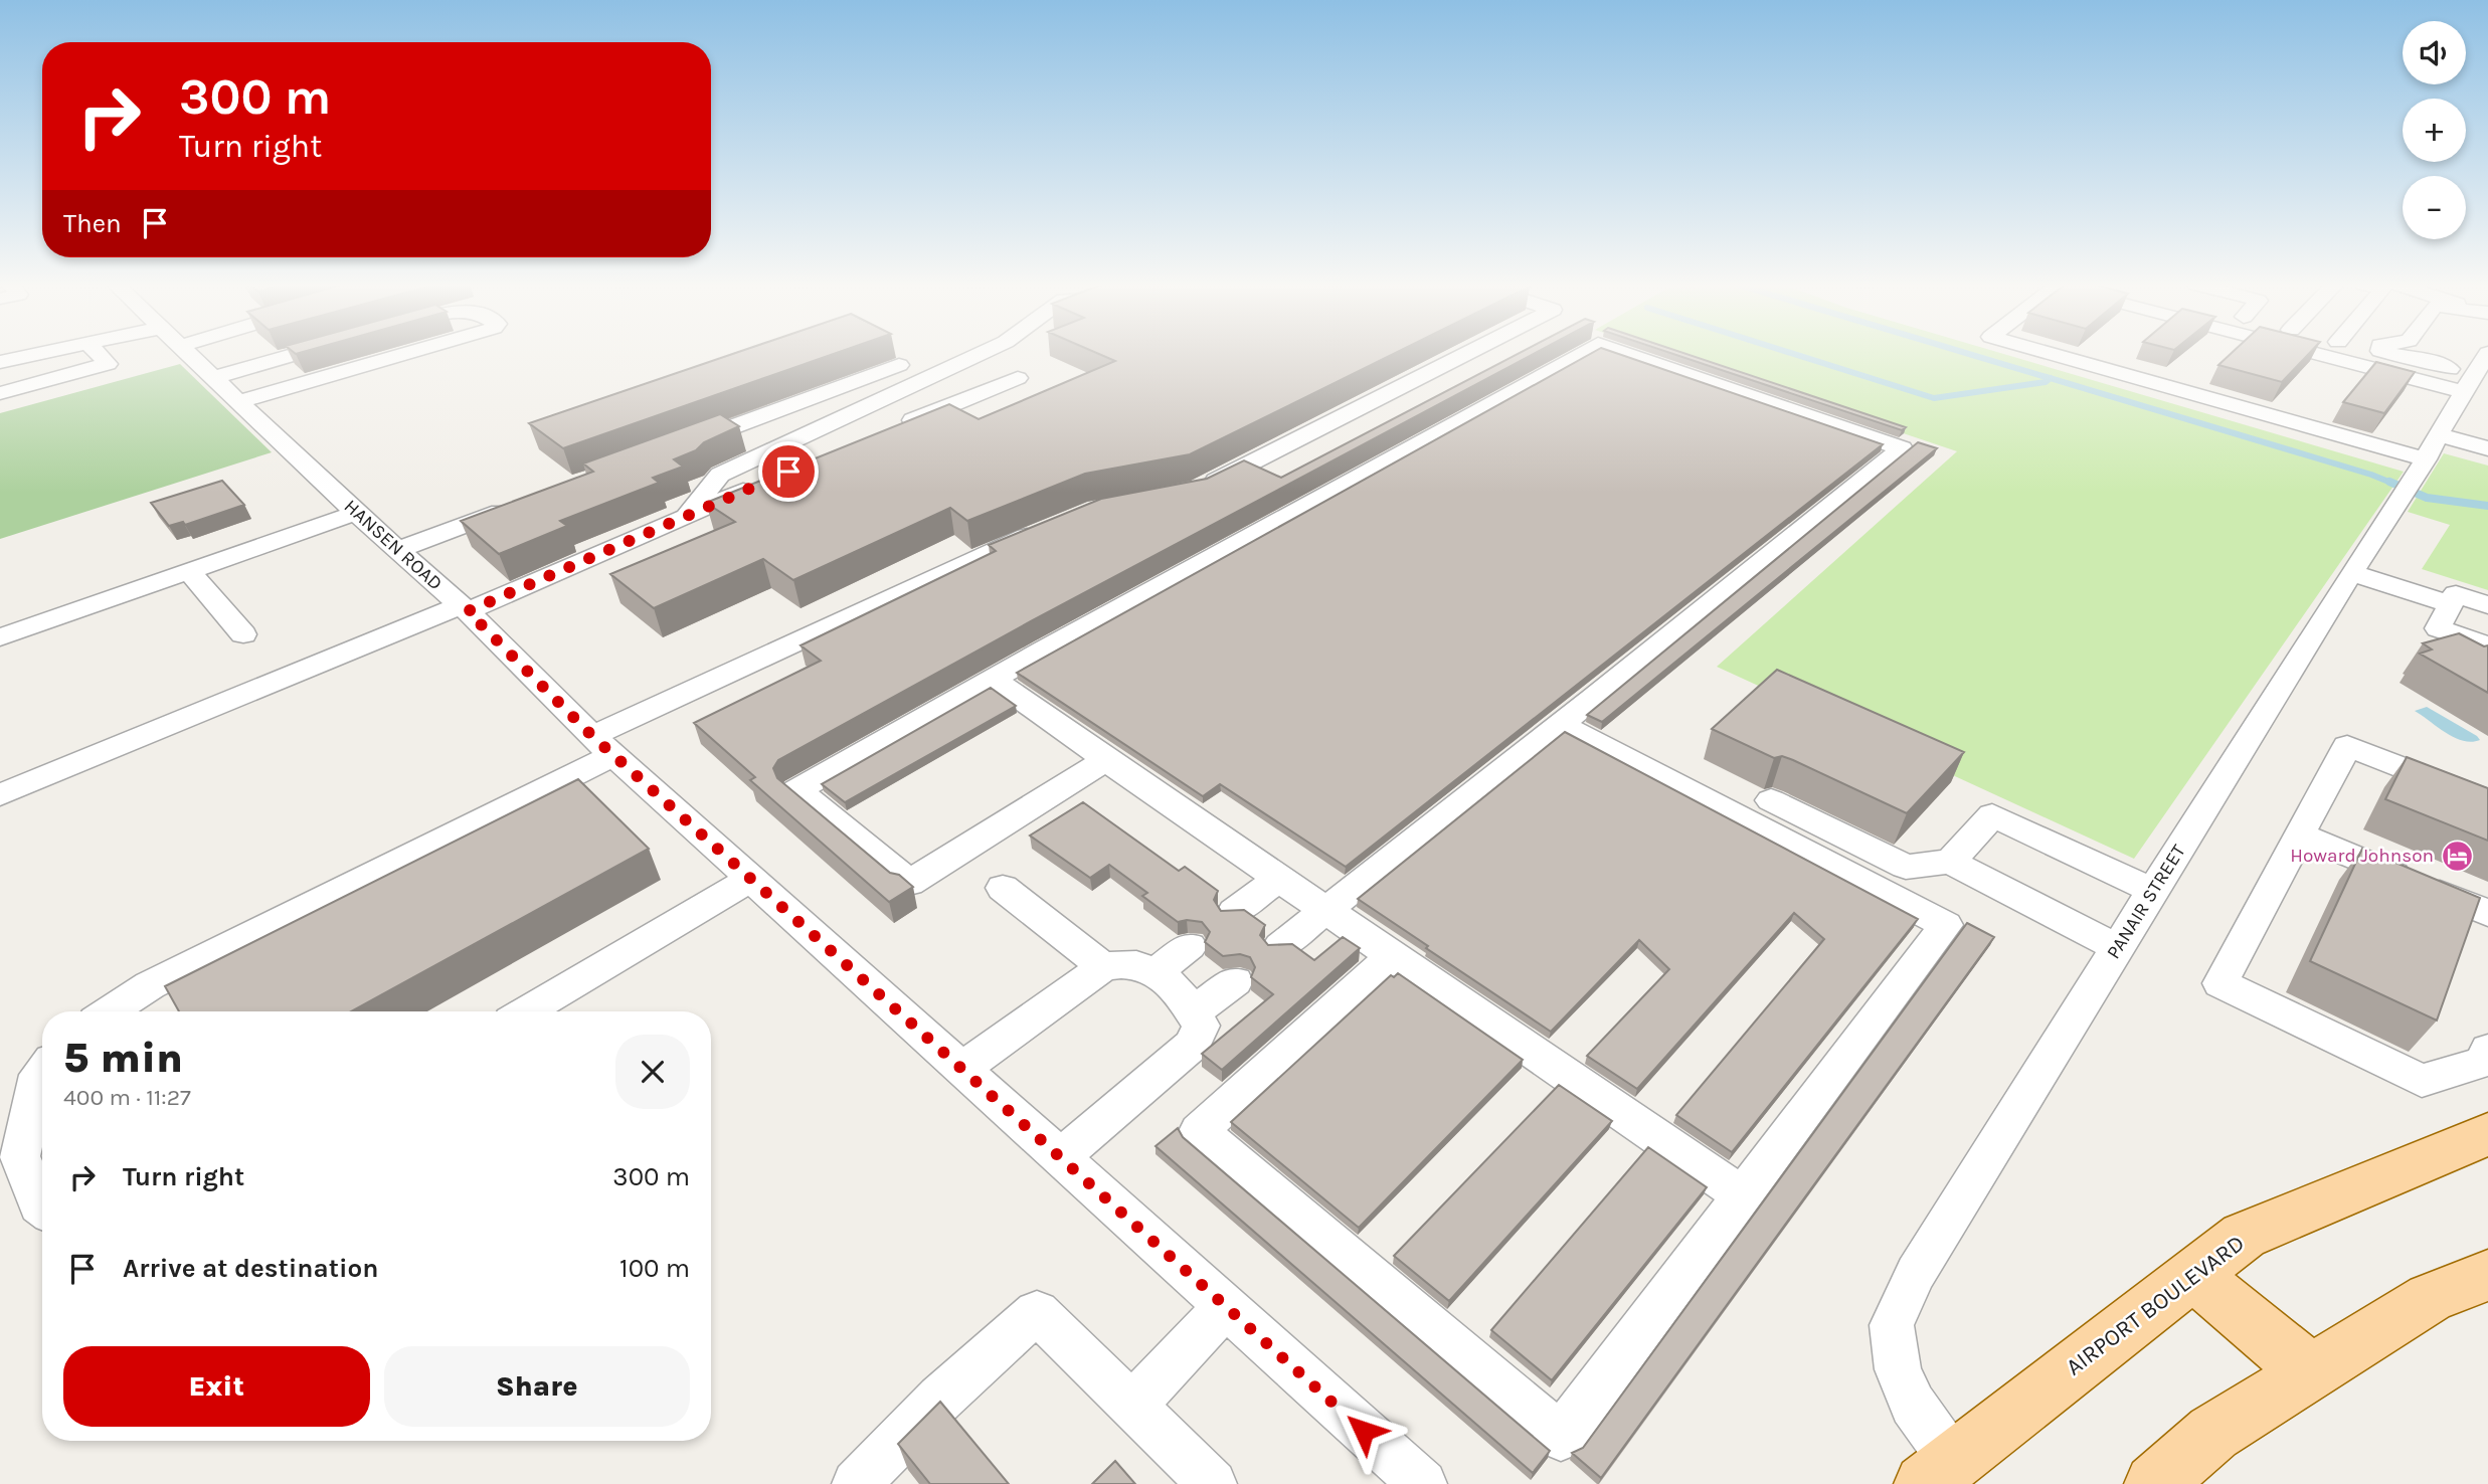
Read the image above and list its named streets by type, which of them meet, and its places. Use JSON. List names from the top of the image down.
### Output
{
  "streets": {
    "main road": ["AIRPORT BOULEVARD"],
    "street": ["HANSEN ROAD", "PANAIR STREET"]
  },
  "crossings": [
    ["PANAIR STREET", "AIRPORT BOULEVARD"]
  ],
  "places": {
    "hotel": ["Howard Johnson"]
  },
  "page": {
    "map_buttons": ["+", "−"],
    "turn": ["300 m", "Turn right"],
    "then": "Then",
    "heading": ["5 min", "400 m · 11:27"],
    "list": [
      {
        "name": "Turn right",
        "value": "300 m"
      },
      {
        "name": "Arrive at destination",
        "value": "100 m"
      }
    ],
    "buttons": ["Exit", "Share"]
  }
}
